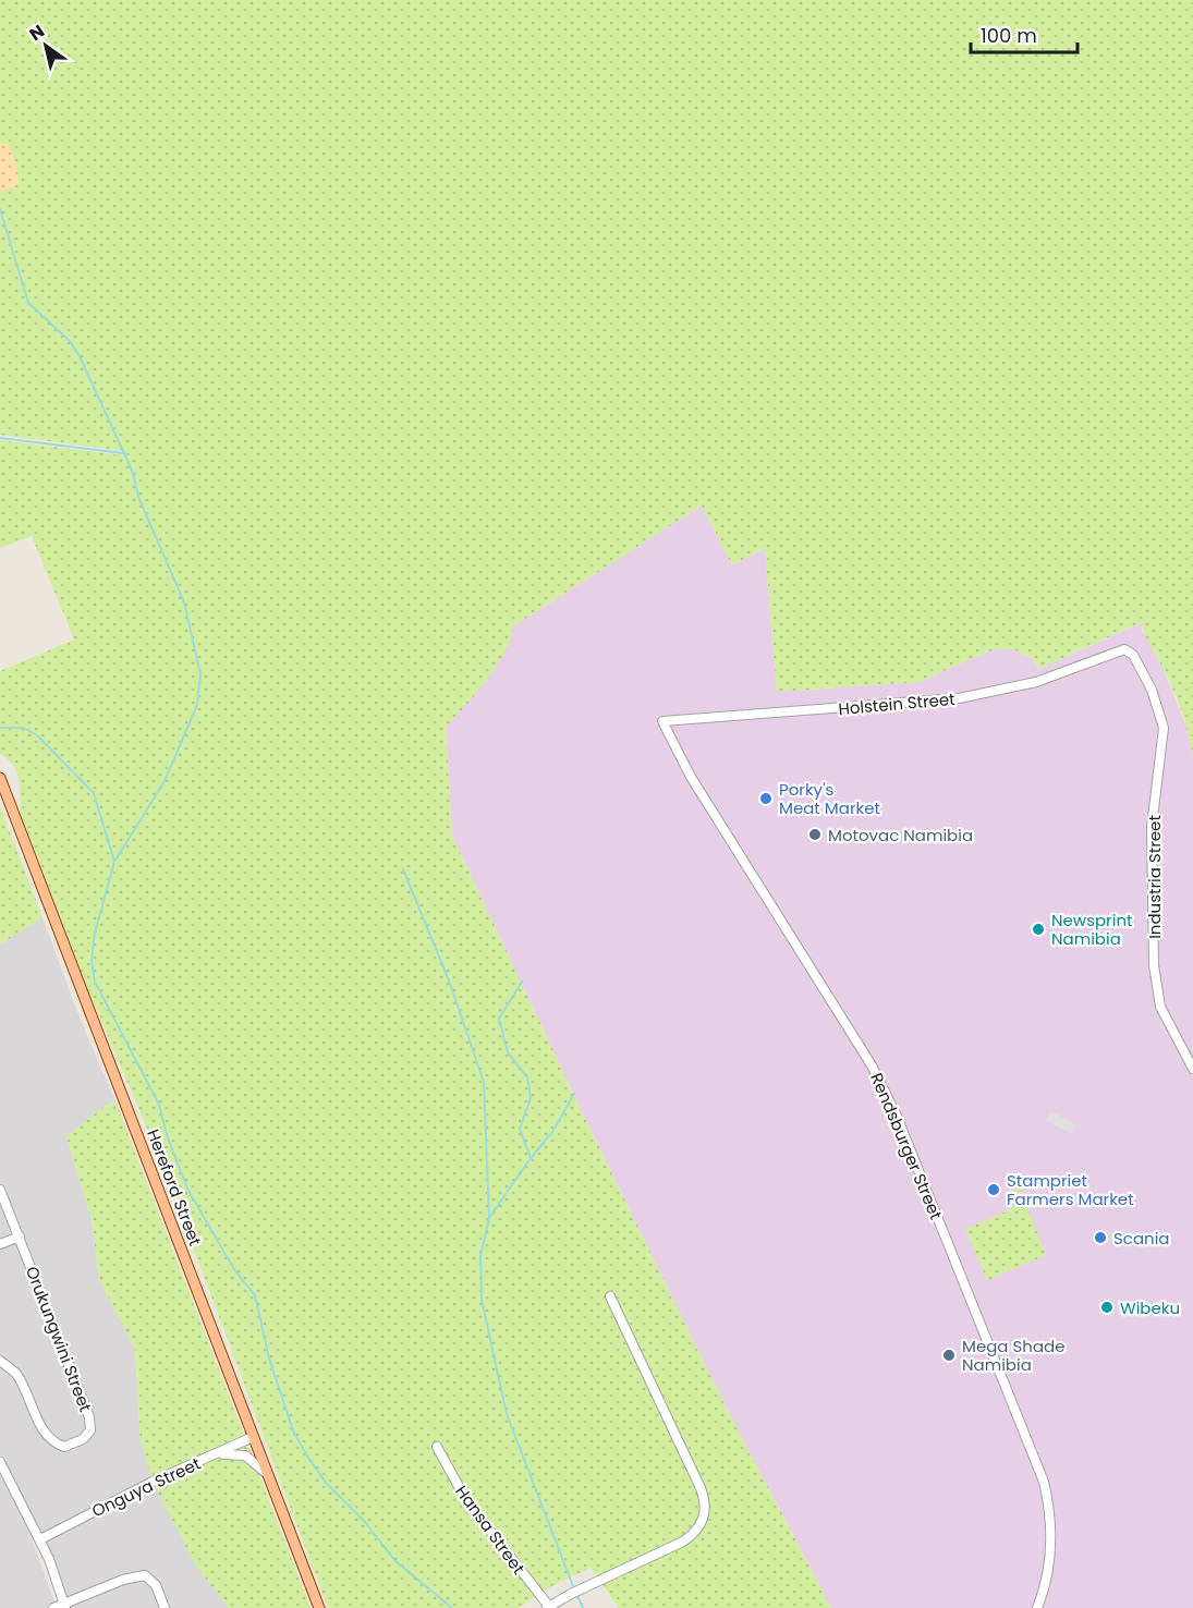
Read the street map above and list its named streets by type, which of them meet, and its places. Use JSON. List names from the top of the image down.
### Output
{
  "streets": {
    "main road": ["Hereford Street"],
    "street": [
      "Holstein Street",
      "Industria Street",
      "Rendsburger Street",
      "Orukungwini Street",
      "Onguya Street",
      "Hansa Street"
    ]
  },
  "crossings": [
    ["Holstein Street", "Industria Street"],
    ["Holstein Street", "Rendsburger Street"],
    ["Hereford Street", "Onguya Street"]
  ],
  "places": [
    "Porky's Meat Market",
    "Motovac Namibia",
    "Newsprint Namibia",
    "Stampriet Farmers Market",
    "Scania",
    "Wibeku",
    "Mega Shade Namibia"
  ],
  "scale_bar": "100 m",
  "north": "top left"
}
